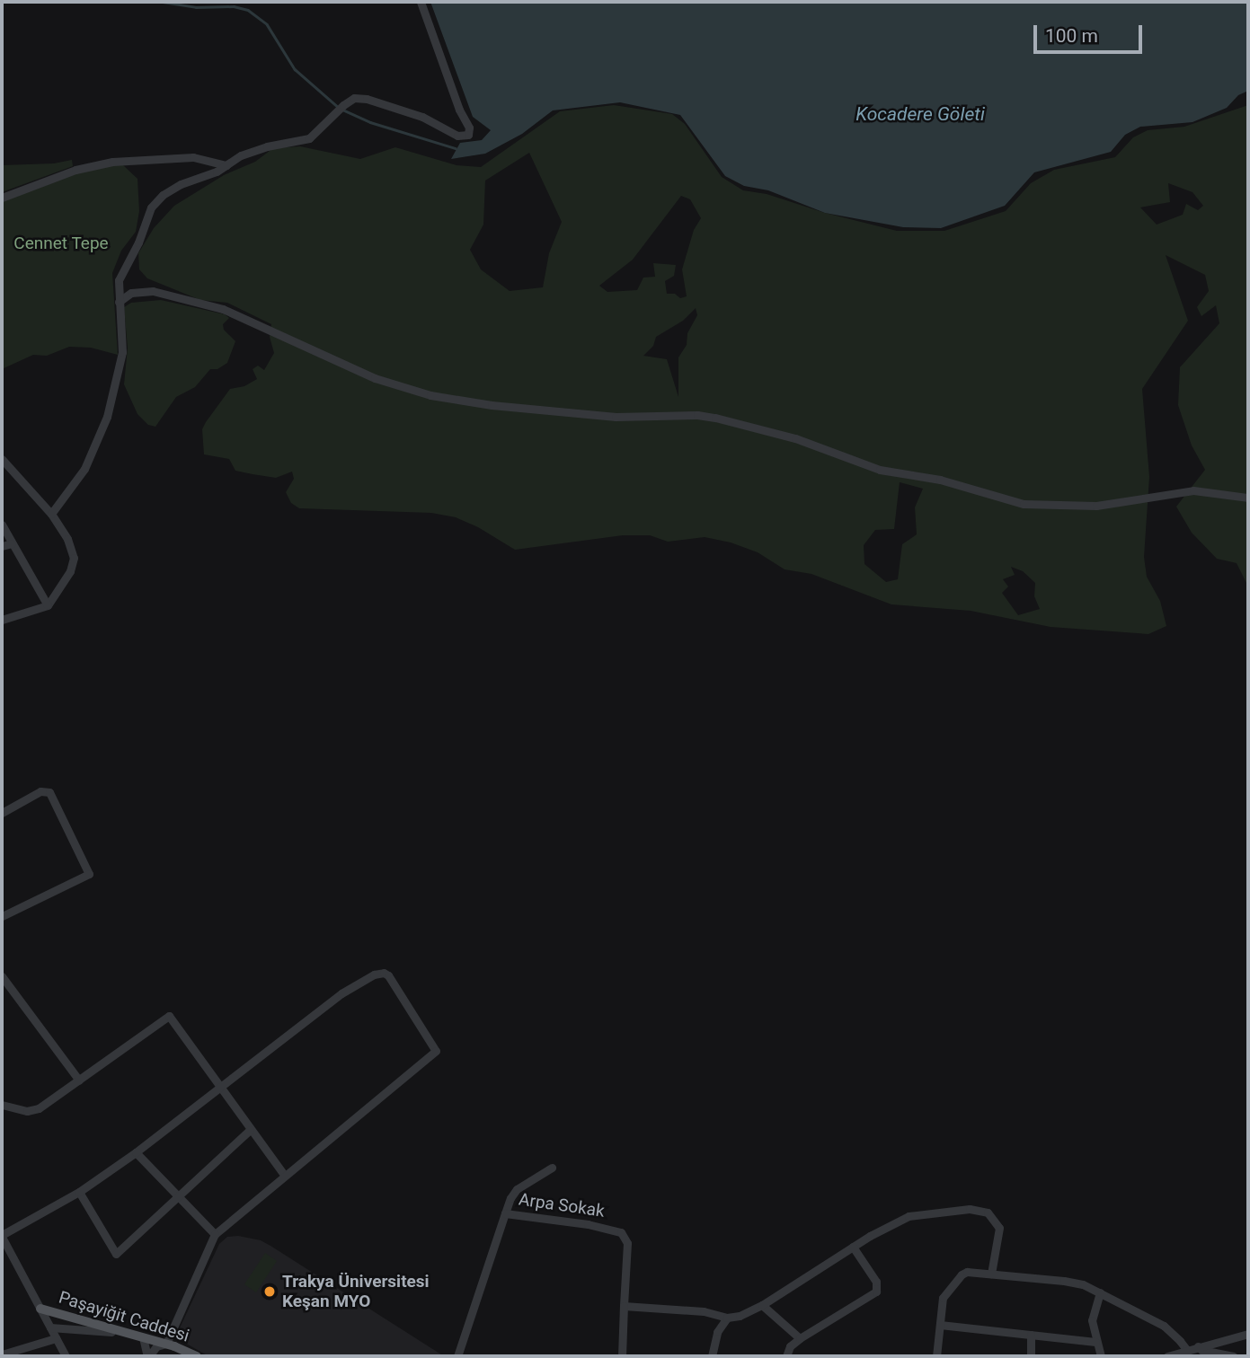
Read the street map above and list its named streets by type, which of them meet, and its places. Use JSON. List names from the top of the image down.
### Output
{
  "streets": {
    "main road": ["Paşayiğit Caddesi"],
    "street": ["Arpa Sokak"]
  },
  "water": ["Kocadere Göleti"],
  "parks": ["Cennet Tepe"],
  "places": ["Trakya Üniversitesi Keşan MYO"],
  "scale_bar": "100 m"
}
